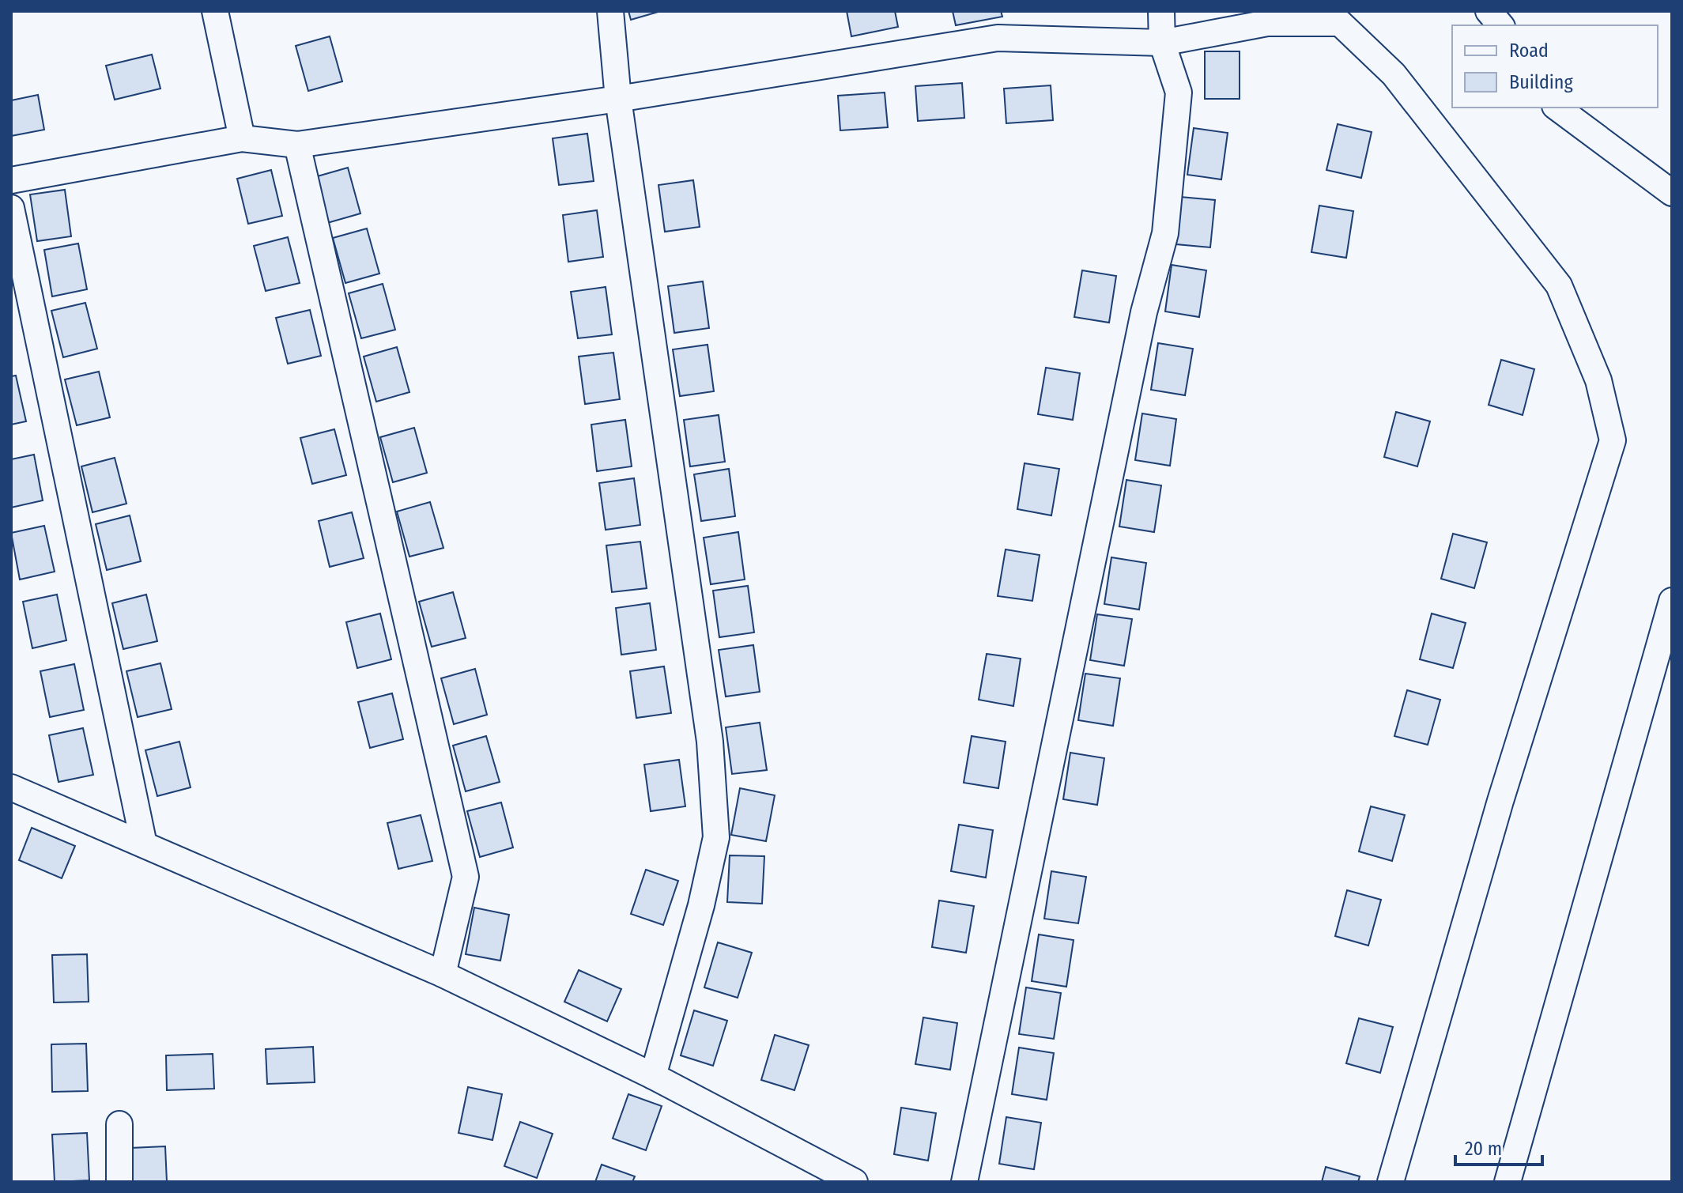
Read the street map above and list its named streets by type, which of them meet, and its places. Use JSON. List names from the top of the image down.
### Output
{
  "legend": ["Road", "Building"],
  "scale_bar": "20 m"
}
